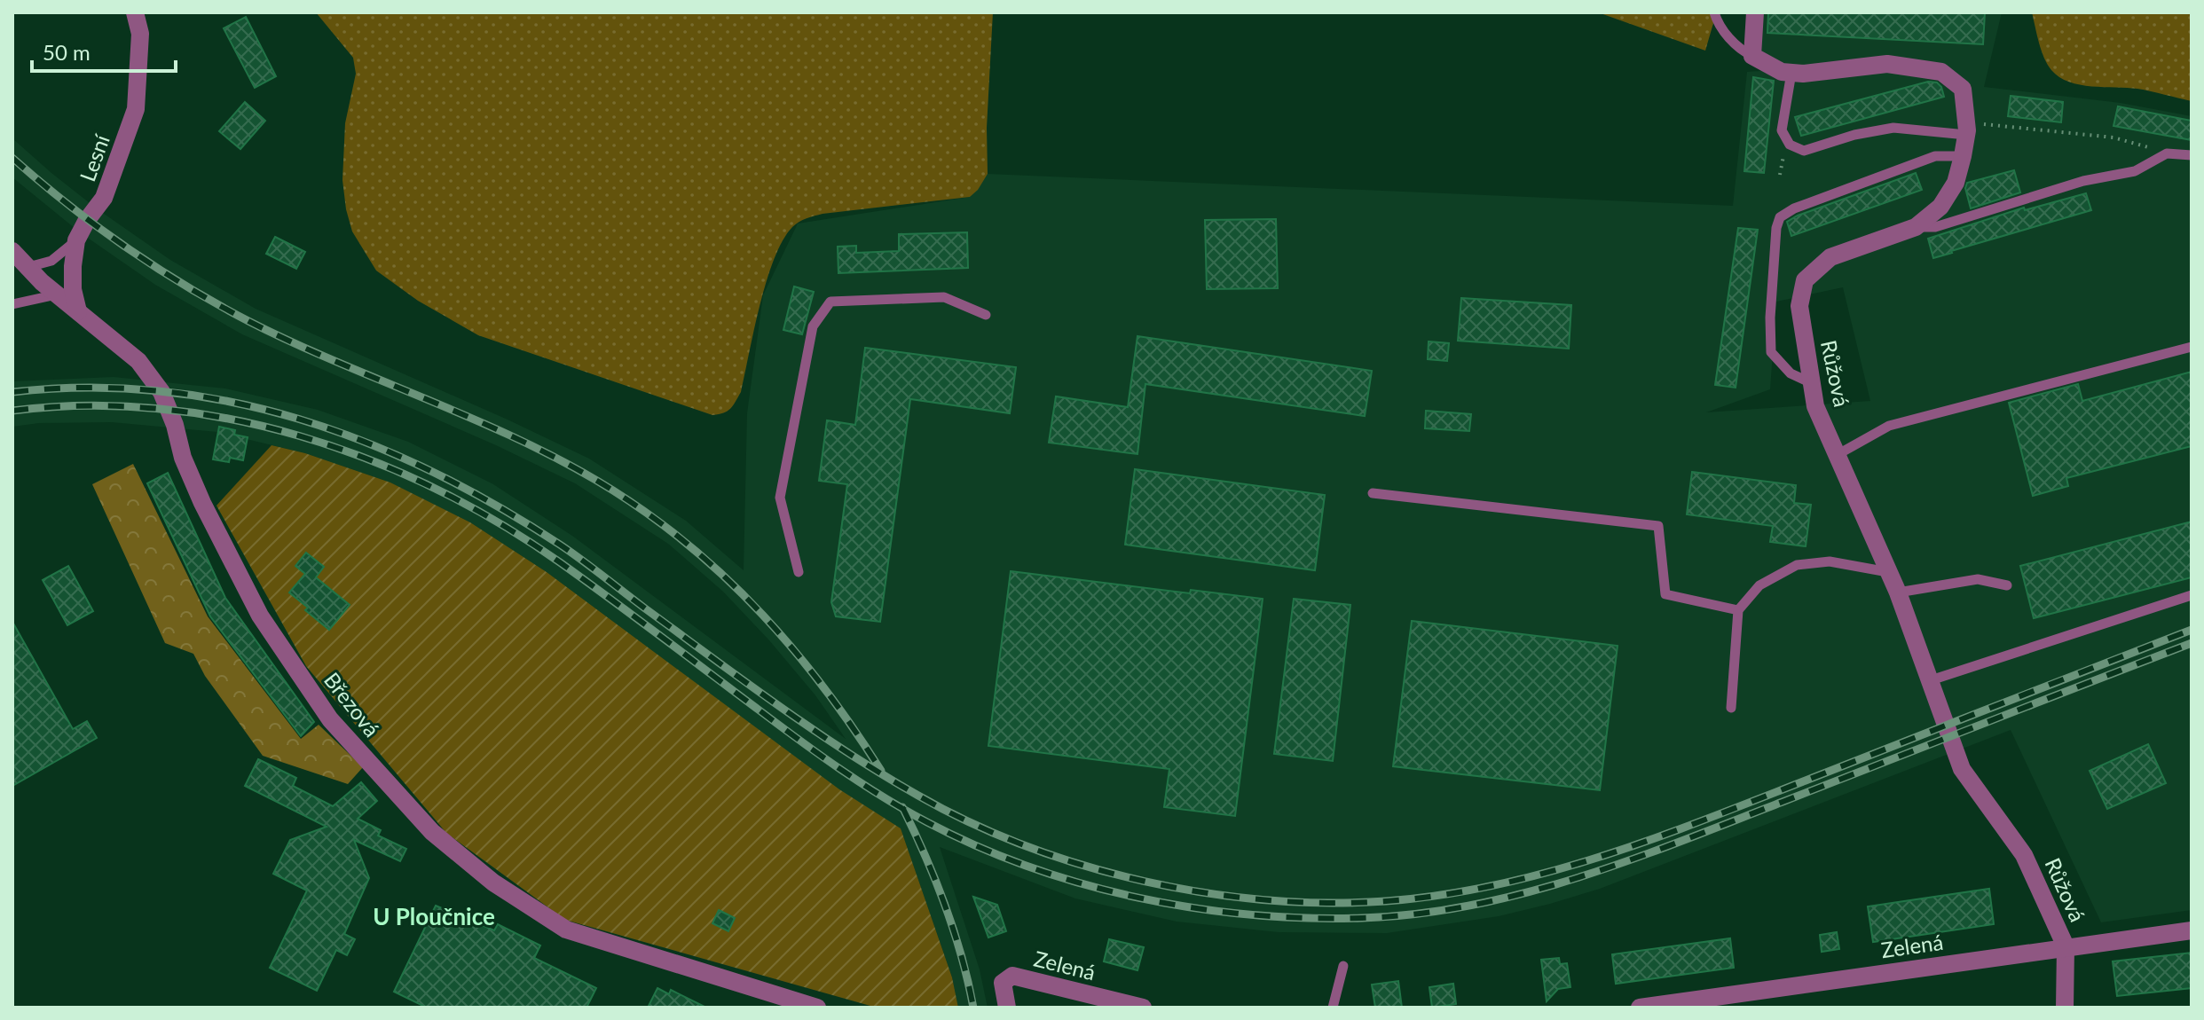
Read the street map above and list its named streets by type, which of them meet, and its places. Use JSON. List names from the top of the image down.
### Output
{
  "streets": {
    "street": [
      "Lesní",
      "Růžová",
      "Březová",
      "Zelená"
    ]
  },
  "crossings": [
    ["Lesní", "Březová"],
    ["Růžová", "Zelená"]
  ],
  "districts": ["U Ploučnice"],
  "scale_bar": "50 m"
}
